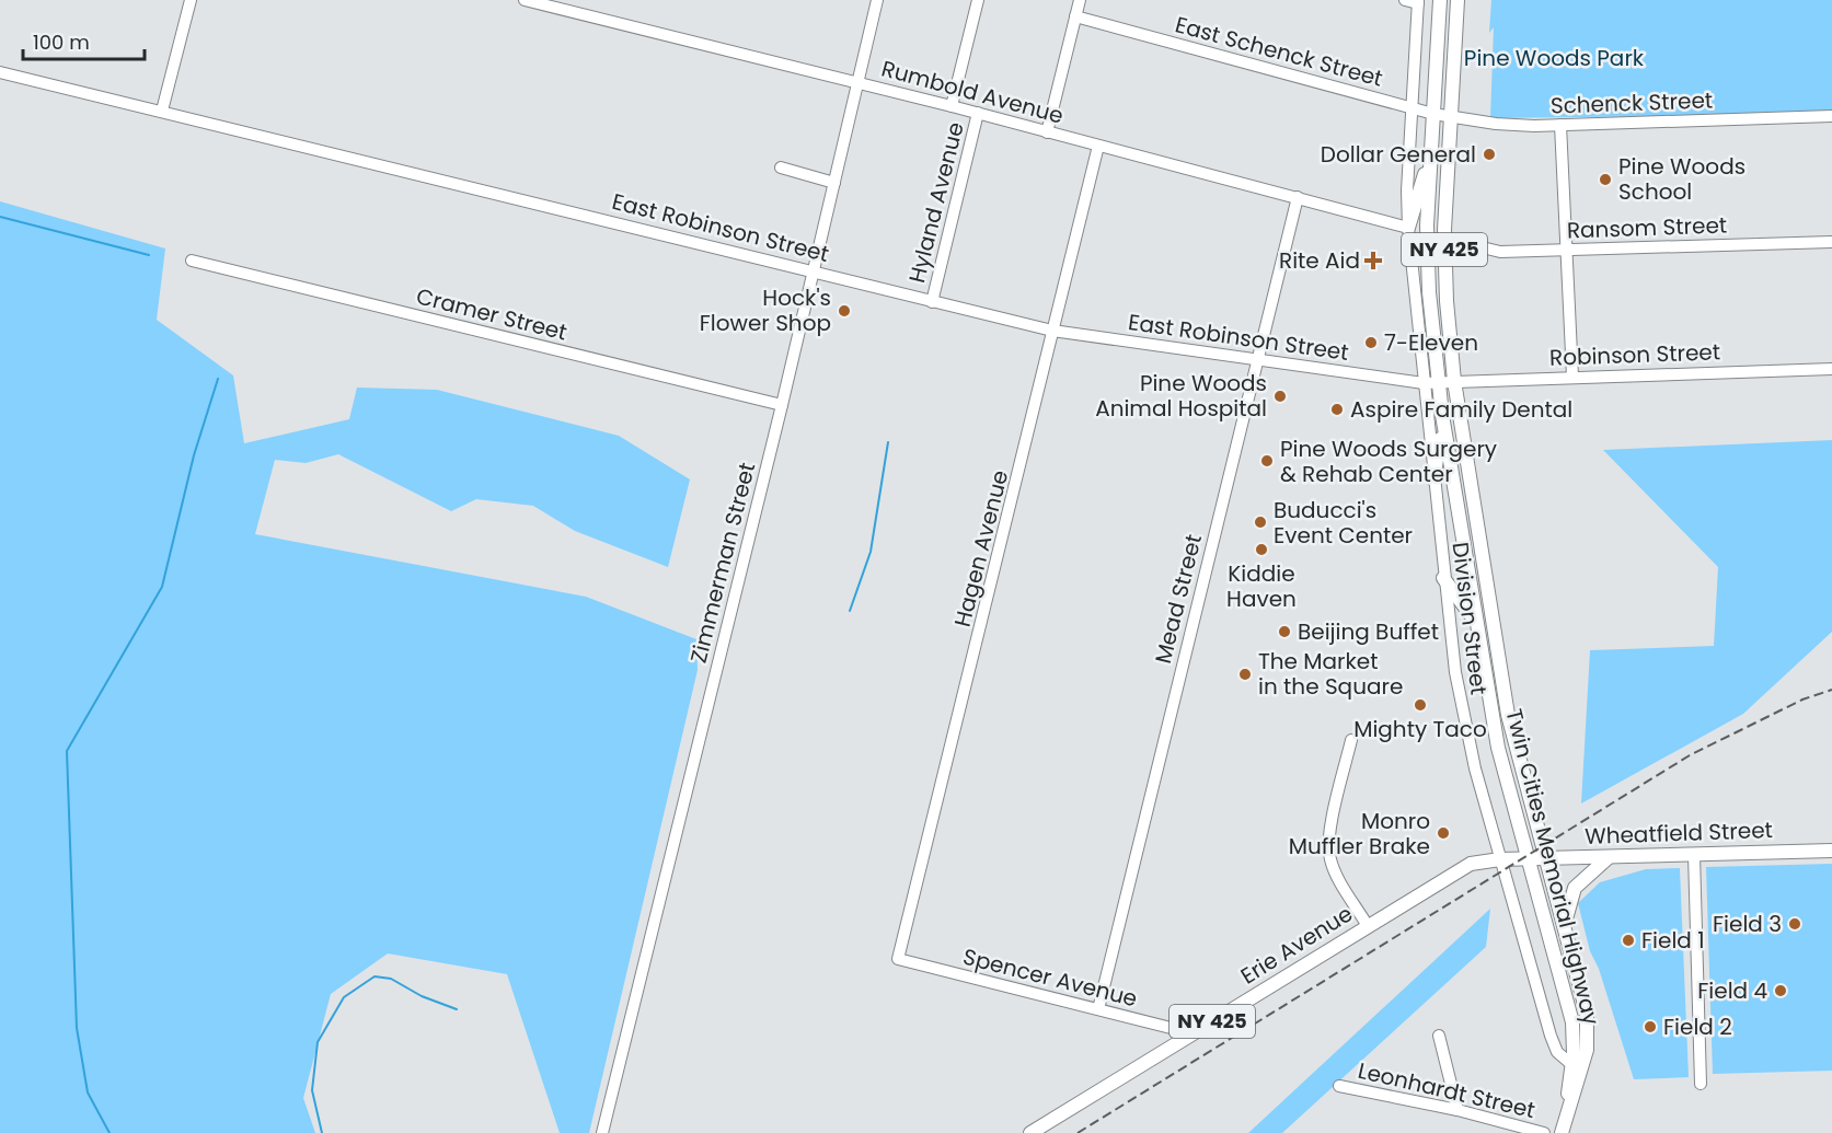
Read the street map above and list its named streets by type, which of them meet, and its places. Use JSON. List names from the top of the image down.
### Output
{
  "streets": {
    "main road": [
      "NY 425",
      "Wheatfield Street",
      "Twin Cities Memorial Highway",
      "Erie Avenue"
    ],
    "street": [
      "East Schenck Street",
      "Rumbold Avenue",
      "Schenck Street",
      "Hyland Avenue",
      "East Robinson Street",
      "Ransom Street",
      "Cramer Street",
      "Robinson Street",
      "Hagen Avenue",
      "Zimmerman Street",
      "Mead Street",
      "Division Street",
      "Spencer Avenue",
      "Leonhardt Street"
    ]
  },
  "crossings": [
    ["East Schenck Street", "Schenck Street"],
    ["East Schenck Street", "Division Street"],
    ["East Schenck Street", "Twin Cities Memorial Highway"],
    ["Rumbold Avenue", "Hyland Avenue"],
    ["Rumbold Avenue", "Hagen Avenue"],
    ["Rumbold Avenue", "Zimmerman Street"],
    ["Rumbold Avenue", "Mead Street"],
    ["Rumbold Avenue", "Division Street"],
    ["Schenck Street", "Twin Cities Memorial Highway"],
    ["Hyland Avenue", "East Robinson Street"],
    ["East Robinson Street", "Robinson Street"],
    ["East Robinson Street", "Hagen Avenue"],
    ["East Robinson Street", "Zimmerman Street"],
    ["East Robinson Street", "Mead Street"],
    ["East Robinson Street", "Division Street"],
    ["East Robinson Street", "Twin Cities Memorial Highway"],
    ["Cramer Street", "Zimmerman Street"],
    ["Robinson Street", "Twin Cities Memorial Highway"],
    ["Hagen Avenue", "Spencer Avenue"],
    ["Mead Street", "Spencer Avenue"],
    ["Division Street", "Twin Cities Memorial Highway"],
    ["Division Street", "Erie Avenue"],
    ["Wheatfield Street", "Twin Cities Memorial Highway"],
    ["Wheatfield Street", "Erie Avenue"],
    ["Twin Cities Memorial Highway", "Erie Avenue"],
    ["Erie Avenue", "Spencer Avenue"]
  ],
  "parks": ["Pine Woods Park"],
  "places": {
    "other": [
      "Dollar General",
      "Pine Woods School",
      "Hock's Flower Shop",
      "7-Eleven",
      "Pine Woods Animal Hospital",
      "Aspire Family Dental",
      "Pine Woods Surgery & Rehab Center",
      "Buducci's Event Center",
      "Kiddie Haven",
      "Beijing Buffet",
      "The Market in the Square",
      "Mighty Taco",
      "Monro Muffler Brake",
      "Field 3",
      "Field 1",
      "Field 4",
      "Field 2"
    ],
    "health": ["Rite Aid"]
  },
  "scale_bar": "100 m"
}
